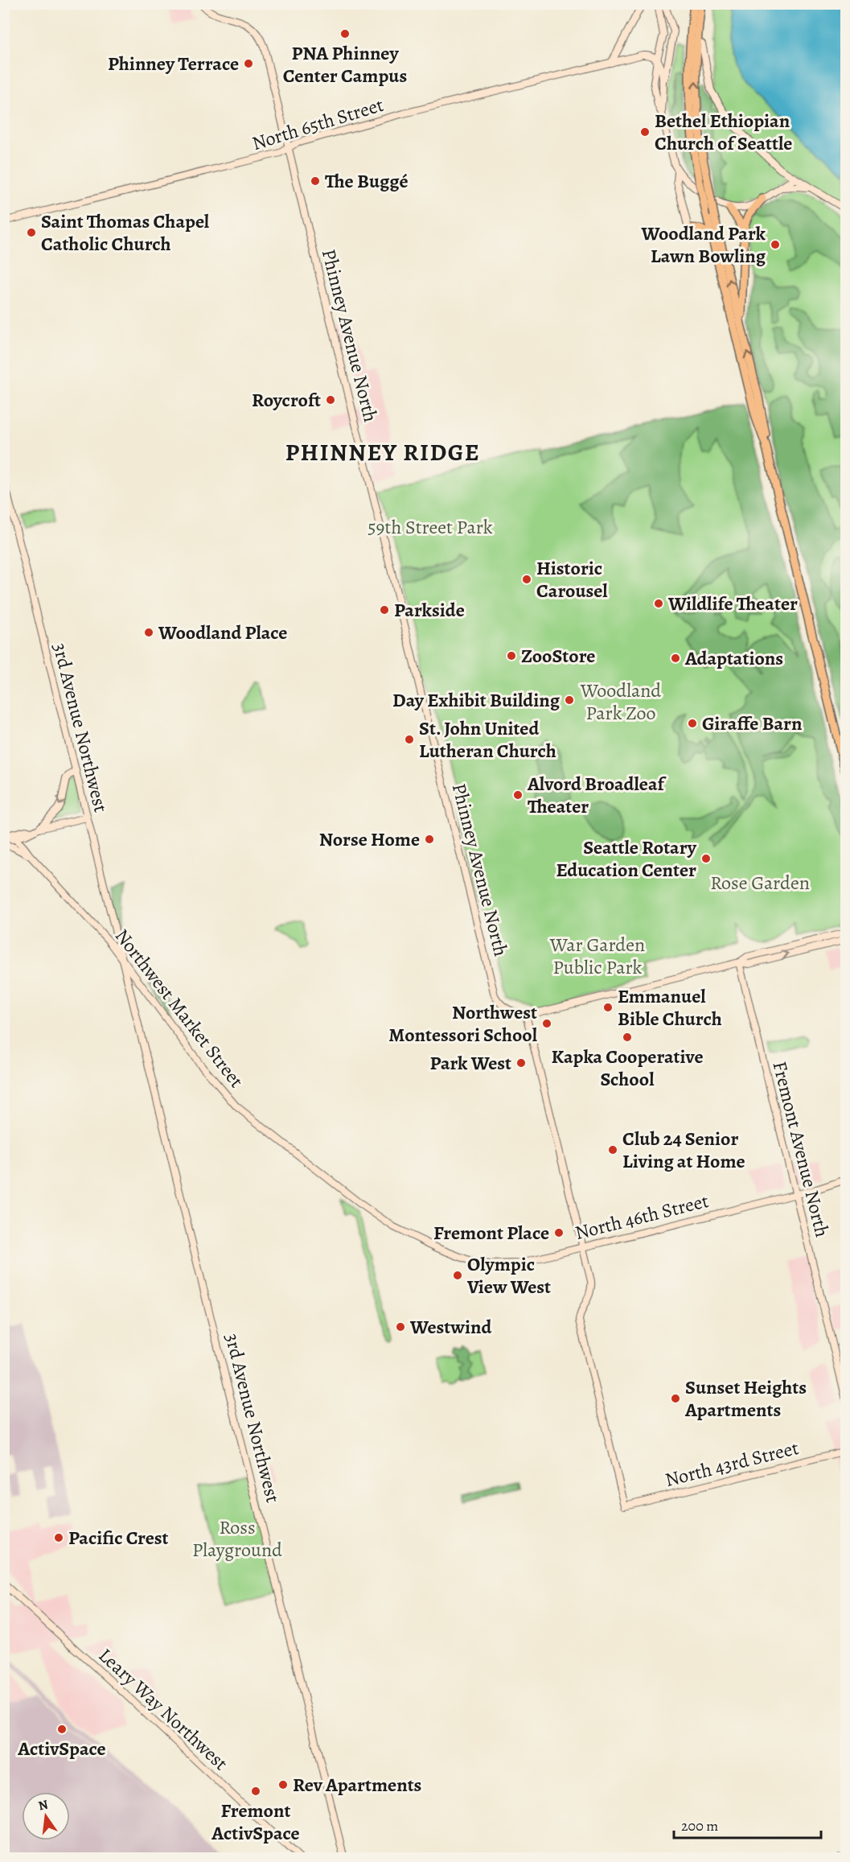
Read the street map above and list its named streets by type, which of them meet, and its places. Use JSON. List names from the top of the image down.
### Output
{
  "streets": {
    "street": [
      "North 65th Street",
      "Phinney Avenue North",
      "3rd Avenue Northwest",
      "Northwest Market Street",
      "Fremont Avenue North",
      "North 46th Street",
      "North 43rd Street",
      "Leary Way Northwest"
    ]
  },
  "crossings": [
    ["North 65th Street", "Phinney Avenue North"],
    ["3rd Avenue Northwest", "Northwest Market Street"],
    ["Northwest Market Street", "North 46th Street"],
    ["Fremont Avenue North", "North 46th Street"],
    ["North 46th Street", "North 43rd Street"]
  ],
  "districts": ["PHINNEY RIDGE"],
  "parks": [
    "59th Street Park",
    "Woodland Park Zoo",
    "Rose Garden",
    "War Garden Public Park",
    "Ross Playground"
  ],
  "places": [
    "PNA Phinney Center Campus",
    "Phinney Terrace",
    "Bethel Ethiopian Church of Seattle",
    "The Buggé",
    "Saint Thomas Chapel Catholic Church",
    "Woodland Park Lawn Bowling",
    "Roycroft",
    "Historic Carousel",
    "Wildlife Theater",
    "Parkside",
    "Woodland Place",
    "ZooStore",
    "Adaptations",
    "Day Exhibit Building",
    "Giraffe Barn",
    "St. John United Lutheran Church",
    "Alvord Broadleaf Theater",
    "Norse Home",
    "Seattle Rotary Education Center",
    "Emmanuel Bible Church",
    "Northwest Montessori School",
    "Kapka Cooperative School",
    "Park West",
    "Club 24 Senior Living at Home",
    "Fremont Place",
    "Olympic View West",
    "Westwind",
    "Sunset Heights Apartments",
    "Pacific Crest",
    "ActivSpace",
    "Rev Apartments",
    "Fremont ActivSpace"
  ],
  "scale_bar": "200 m",
  "north": "top"
}
